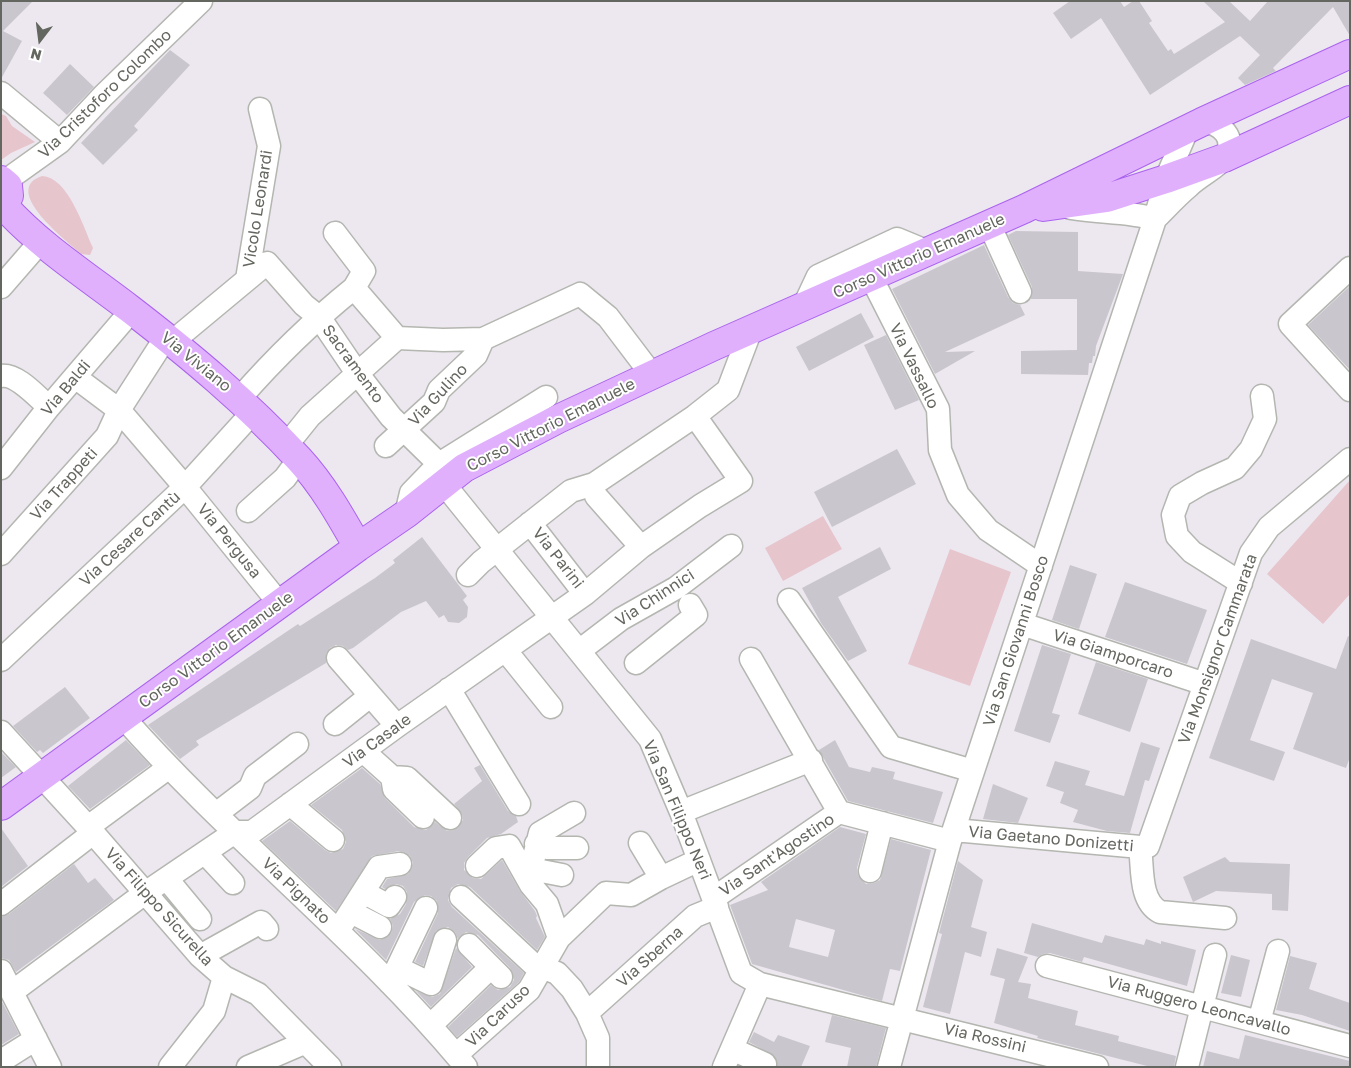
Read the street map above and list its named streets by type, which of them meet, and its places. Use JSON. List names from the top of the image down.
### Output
{
  "streets": {
    "main road": ["Corso Vittorio Emanuele", "Via Viviano"],
    "street": [
      "Via Cristoforo Colombo",
      "Vicolo Leonardi",
      "Sacramento",
      "Via Vassallo",
      "Via Baldi",
      "Via Gulino",
      "Via Trappeti",
      "Via Cesare Cantù",
      "Via Pergusa",
      "Via Parini",
      "Via Chinnici",
      "Via San Giovanni Bosco",
      "Via Monsignor Cammarata",
      "Via Giamporcaro",
      "Via Casale",
      "Via San Filippo Neri",
      "Via Gaetano Donizetti",
      "Via Sant'Agostino",
      "Via Pignato",
      "Via Filippo Sicurella",
      "Via Sberna",
      "Via Ruggero Leoncavallo",
      "Via Caruso",
      "Via Rossini"
    ]
  },
  "crossings": [
    ["Via Cristoforo Colombo", "Via Viviano"],
    ["Vicolo Leonardi", "Via Trappeti"],
    ["Corso Vittorio Emanuele", "Via Viviano"],
    ["Corso Vittorio Emanuele", "Sacramento"],
    ["Corso Vittorio Emanuele", "Via Vassallo"],
    ["Corso Vittorio Emanuele", "Via Pergusa"],
    ["Corso Vittorio Emanuele", "Via San Filippo Neri"],
    ["Corso Vittorio Emanuele", "Via Pignato"],
    ["Corso Vittorio Emanuele", "Via Filippo Sicurella"],
    ["Via Viviano", "Via Baldi"],
    ["Via Viviano", "Via Trappeti"],
    ["Via Viviano", "Via Cesare Cantù"],
    ["Sacramento", "Via Gulino"],
    ["Sacramento", "Via Trappeti"],
    ["Sacramento", "Via Cesare Cantù"],
    ["Sacramento", "Via San Filippo Neri"],
    ["Via Vassallo", "Via San Giovanni Bosco"],
    ["Via Baldi", "Via Pergusa"],
    ["Via Trappeti", "Via Pergusa"],
    ["Via Cesare Cantù", "Via Pergusa"],
    ["Via Parini", "Via Casale"],
    ["Via Chinnici", "Via San Filippo Neri"],
    ["Via San Giovanni Bosco", "Via Giamporcaro"],
    ["Via San Giovanni Bosco", "Via San Filippo Neri"],
    ["Via San Giovanni Bosco", "Via Gaetano Donizetti"],
    ["Via San Giovanni Bosco", "Via Rossini"],
    ["Via Monsignor Cammarata", "Via Giamporcaro"],
    ["Via Monsignor Cammarata", "Via Gaetano Donizetti"],
    ["Via Casale", "Via San Filippo Neri"],
    ["Via Casale", "Via Pignato"],
    ["Via Casale", "Via Filippo Sicurella"],
    ["Via San Filippo Neri", "Via Sant'Agostino"],
    ["Via San Filippo Neri", "Via Sberna"],
    ["Via San Filippo Neri", "Via Caruso"],
    ["Via San Filippo Neri", "Via Rossini"],
    ["Via Gaetano Donizetti", "Via Sant'Agostino"],
    ["Via Sant'Agostino", "Via Sberna"],
    ["Via Pignato", "Via Caruso"]
  ],
  "north": "bottom"
}
